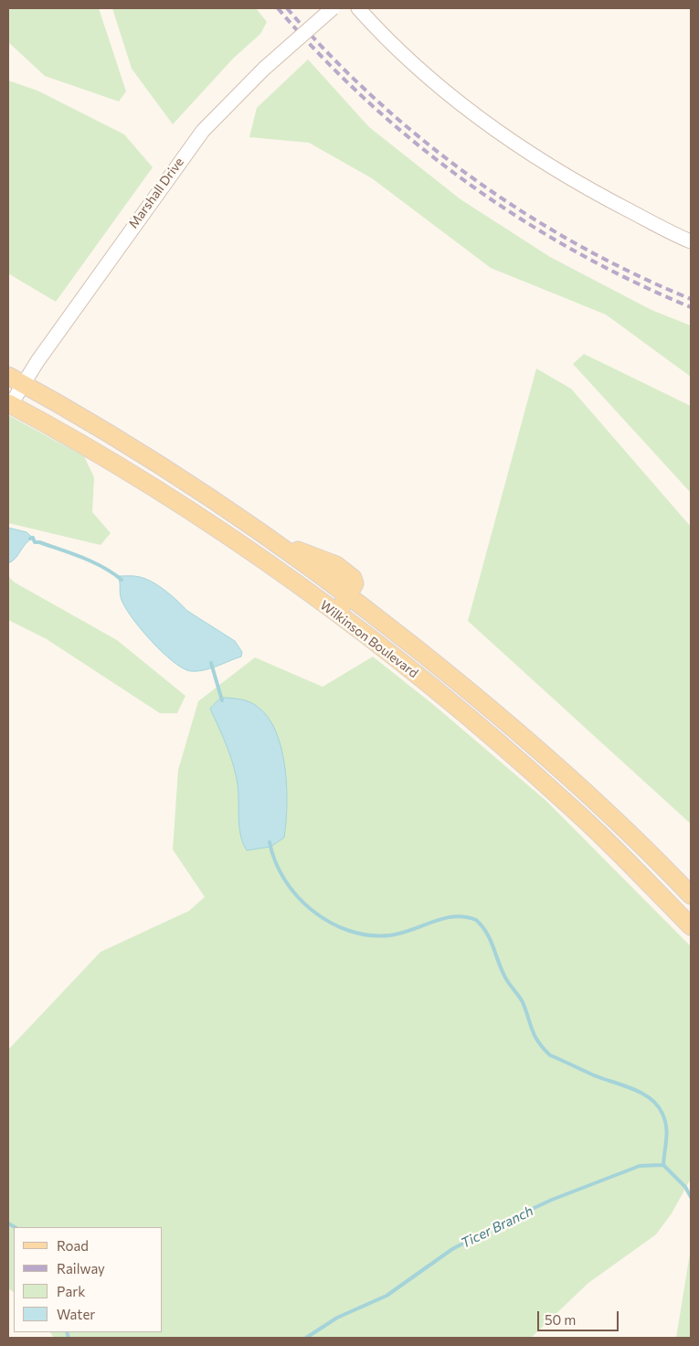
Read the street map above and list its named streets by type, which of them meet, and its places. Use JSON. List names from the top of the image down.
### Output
{
  "streets": {
    "main road": ["Wilkinson Boulevard"],
    "street": ["Marshall Drive"]
  },
  "crossings": [
    ["Marshall Drive", "Wilkinson Boulevard"]
  ],
  "water": ["Ticer Branch"],
  "legend": [
    "Road",
    "Railway",
    "Park",
    "Water"
  ],
  "scale_bar": "50 m"
}
